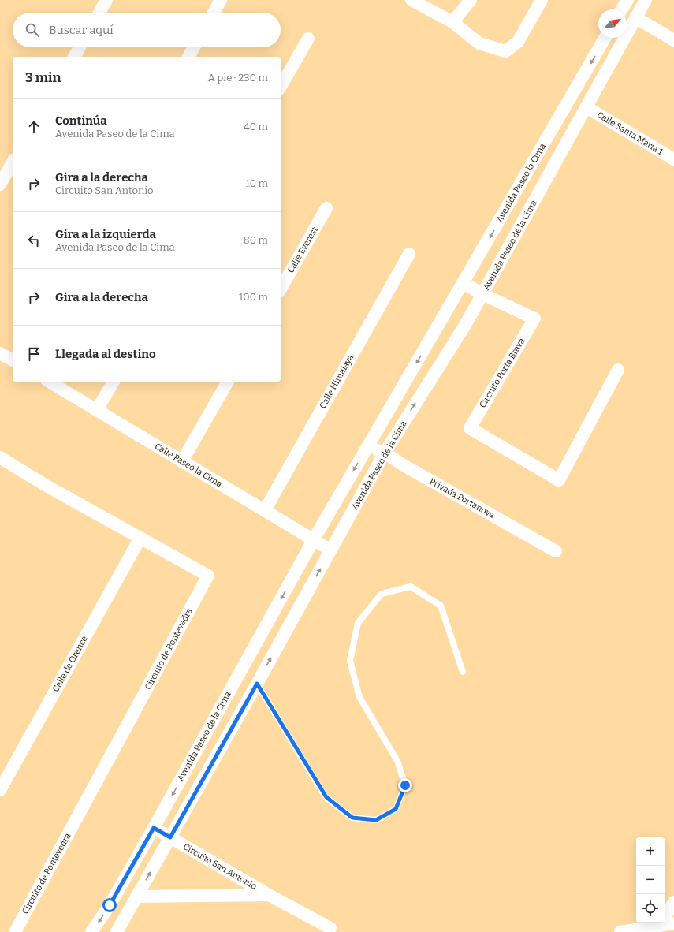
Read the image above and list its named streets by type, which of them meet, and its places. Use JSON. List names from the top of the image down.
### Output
{
  "streets": {
    "street": [
      "Calle Santa María 1",
      "Avenida Paseo la Cima",
      "Avenida Paseo de la Cima",
      "Calle Everest",
      "Circuito Porta Brava",
      "Calle Himalaya",
      "Calle Paseo la Cima",
      "Privada Portanova",
      "Circuito de Pontevedra",
      "Calle de Orence",
      "Circuito San Antonio"
    ]
  },
  "crossings": [
    ["Calle Santa María 1", "Avenida Paseo de la Cima"],
    ["Avenida Paseo la Cima", "Avenida Paseo de la Cima"],
    ["Avenida Paseo la Cima", "Privada Portanova"],
    ["Avenida Paseo de la Cima", "Circuito Porta Brava"],
    ["Avenida Paseo de la Cima", "Calle Paseo la Cima"],
    ["Avenida Paseo de la Cima", "Privada Portanova"],
    ["Avenida Paseo de la Cima", "Circuito San Antonio"],
    ["Calle Himalaya", "Calle Paseo la Cima"],
    ["Circuito de Pontevedra", "Calle de Orence"]
  ],
  "one_way": ["Avenida Paseo la Cima"],
  "north": "top right",
  "page": {
    "search": "Buscar aquí",
    "heading": ["3 min", "A pie · 230 m"],
    "list": [
      ["Continúa", "Avenida Paseo de la Cima", "40 m"],
      ["Gira a la derecha", "Circuito San Antonio", "10 m"],
      ["Gira a la izquierda", "Avenida Paseo de la Cima", "80 m"],
      ["Gira a la derecha", "100 m"],
      "Llegada al destino"
    ],
    "map_buttons": ["+", "−"]
  }
}
